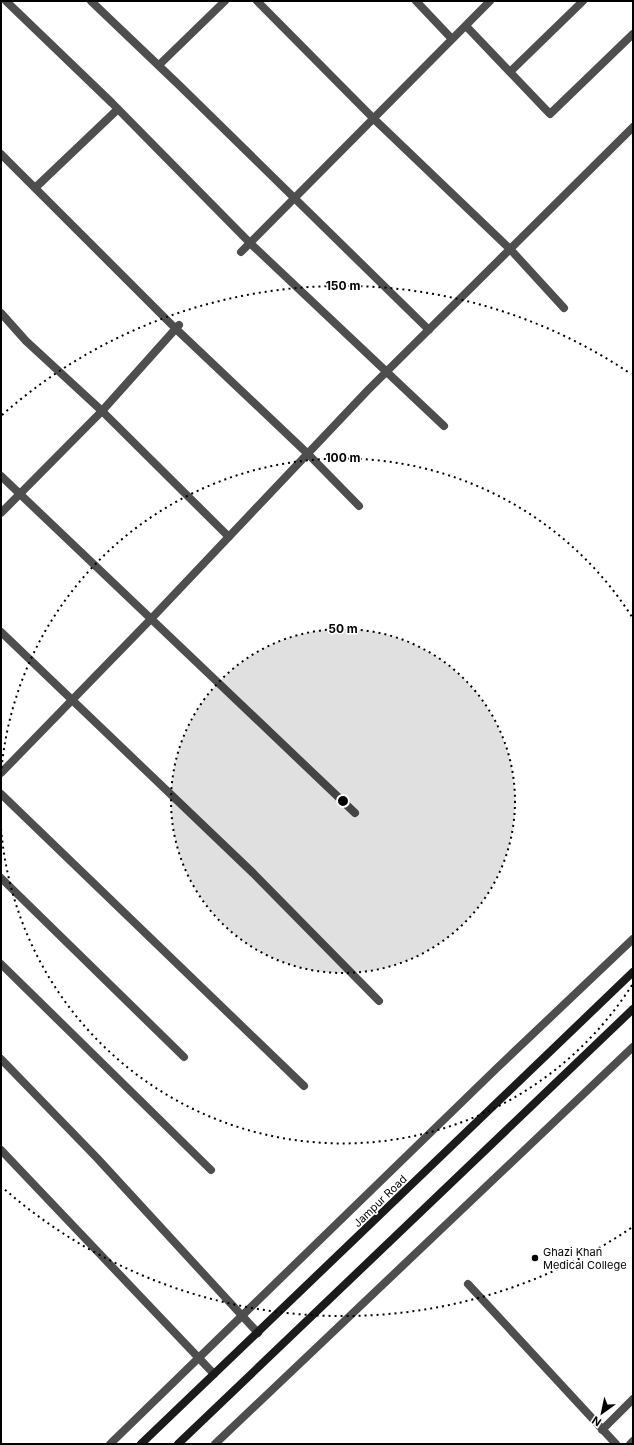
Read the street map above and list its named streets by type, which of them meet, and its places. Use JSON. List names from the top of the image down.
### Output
{
  "streets": {
    "main road": ["Jampur Road"]
  },
  "places": ["Ghazi Khan Medical College"],
  "north": "bottom left",
  "rings": ["150 m", "100 m", "50 m"]
}
